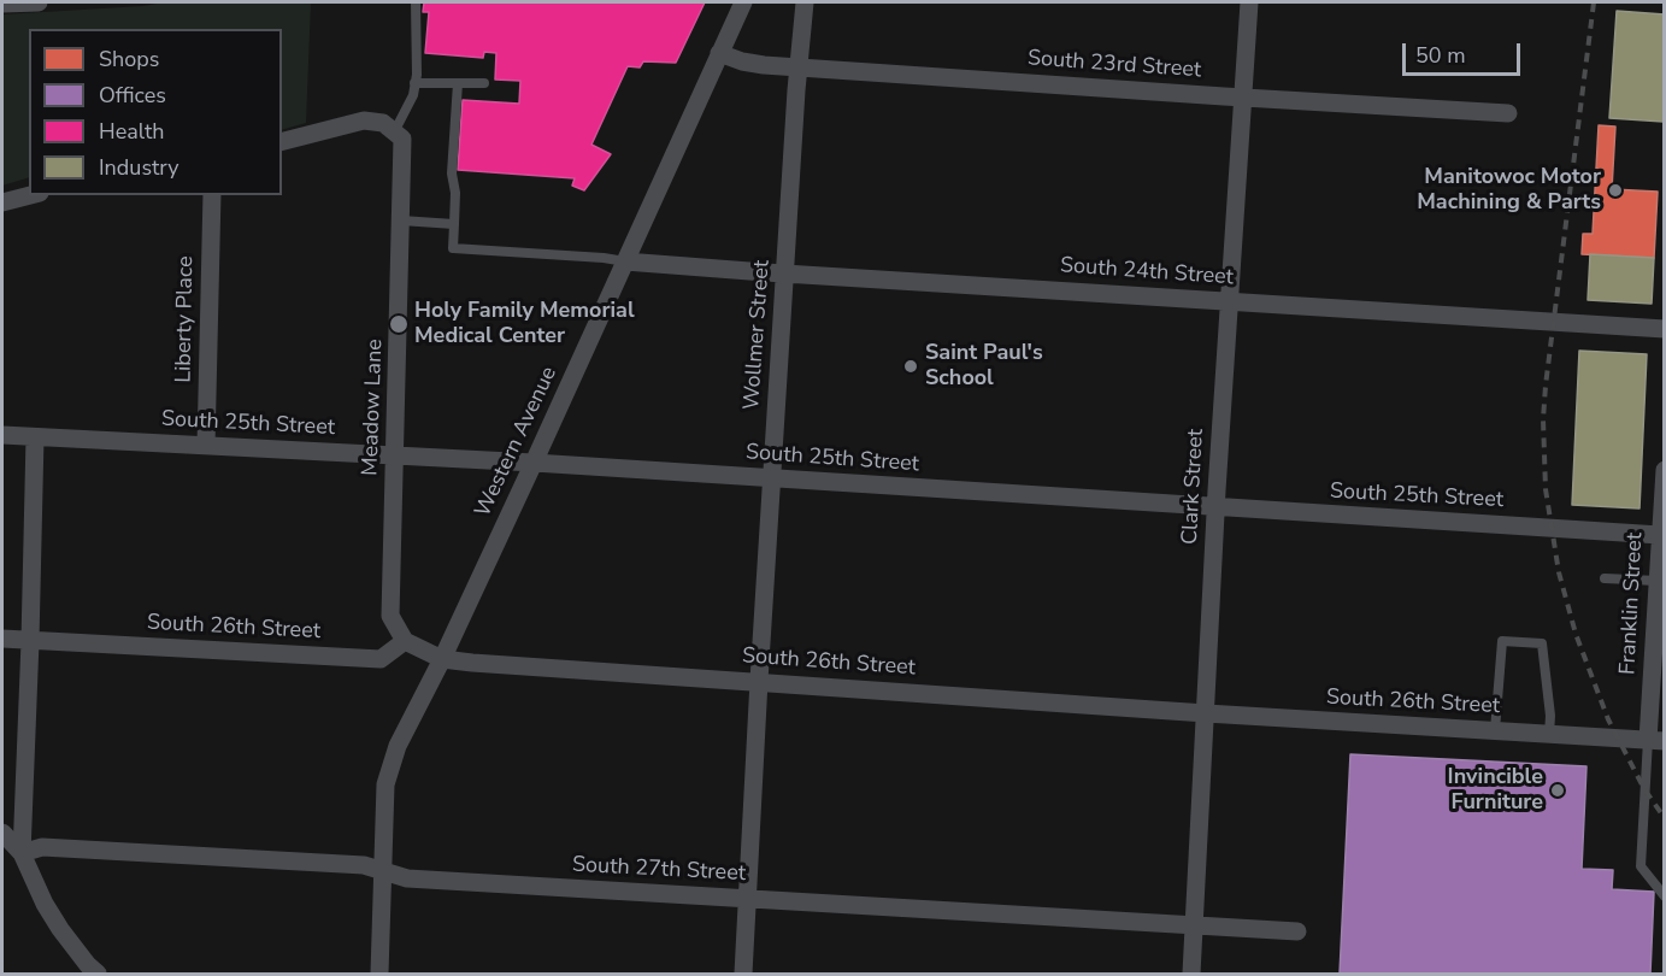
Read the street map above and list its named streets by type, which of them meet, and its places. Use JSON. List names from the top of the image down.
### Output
{
  "streets": {
    "street": [
      "South 23rd Street",
      "South 24th Street",
      "Liberty Place",
      "Wollmer Street",
      "Meadow Lane",
      "South 25th Street",
      "Western Avenue",
      "Clark Street",
      "Franklin Street",
      "South 26th Street",
      "South 27th Street"
    ]
  },
  "crossings": [
    ["South 23rd Street", "Wollmer Street"],
    ["South 23rd Street", "Western Avenue"],
    ["South 23rd Street", "Clark Street"],
    ["South 24th Street", "Wollmer Street"],
    ["South 24th Street", "Western Avenue"],
    ["South 24th Street", "Clark Street"],
    ["Liberty Place", "South 25th Street"],
    ["Wollmer Street", "South 25th Street"],
    ["Wollmer Street", "South 26th Street"],
    ["Wollmer Street", "South 27th Street"],
    ["Meadow Lane", "South 25th Street"],
    ["Meadow Lane", "South 26th Street"],
    ["South 25th Street", "Western Avenue"],
    ["South 25th Street", "Clark Street"],
    ["South 25th Street", "Franklin Street"],
    ["Western Avenue", "South 26th Street"],
    ["Western Avenue", "South 27th Street"],
    ["Clark Street", "South 26th Street"],
    ["Clark Street", "South 27th Street"],
    ["Franklin Street", "South 26th Street"]
  ],
  "places": [
    "Manitowoc Motor Machining & Parts",
    "Holy Family Memorial Medical Center",
    "Saint Paul's School",
    "Invincible Furniture"
  ],
  "legend": [
    "Shops",
    "Offices",
    "Health",
    "Industry"
  ],
  "scale_bar": "50 m"
}
